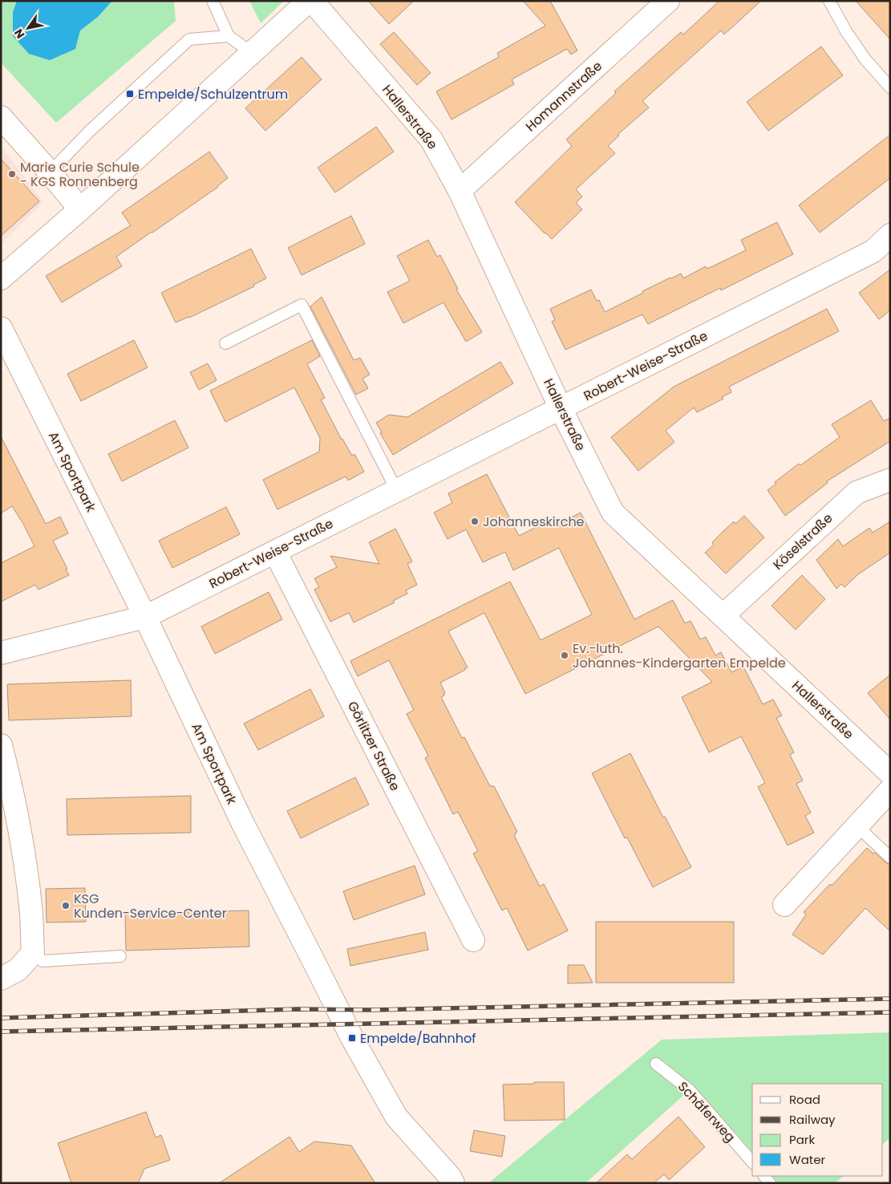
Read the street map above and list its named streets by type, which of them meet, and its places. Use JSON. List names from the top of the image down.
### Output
{
  "streets": {
    "street": [
      "Homannstraße",
      "Hallerstraße",
      "Robert-Weise-Straße",
      "Am Sportpark",
      "Köselstraße",
      "Görlitzer Straße"
    ],
    "lane": ["Schäferweg"]
  },
  "crossings": [
    ["Homannstraße", "Hallerstraße"],
    ["Hallerstraße", "Robert-Weise-Straße"],
    ["Hallerstraße", "Köselstraße"],
    ["Robert-Weise-Straße", "Am Sportpark"],
    ["Robert-Weise-Straße", "Görlitzer Straße"]
  ],
  "places": {
    "transit": ["Empelde/Schulzentrum", "Empelde/Bahnhof"],
    "other": [
      "Marie Curie Schule - KGS Ronnenberg",
      "Johanneskirche",
      "Ev.-luth. Johannes-Kindergarten Empelde",
      "KSG Kunden-Service-Center"
    ]
  },
  "legend": [
    "Road",
    "Railway",
    "Park",
    "Water"
  ],
  "north": "bottom left"
}
